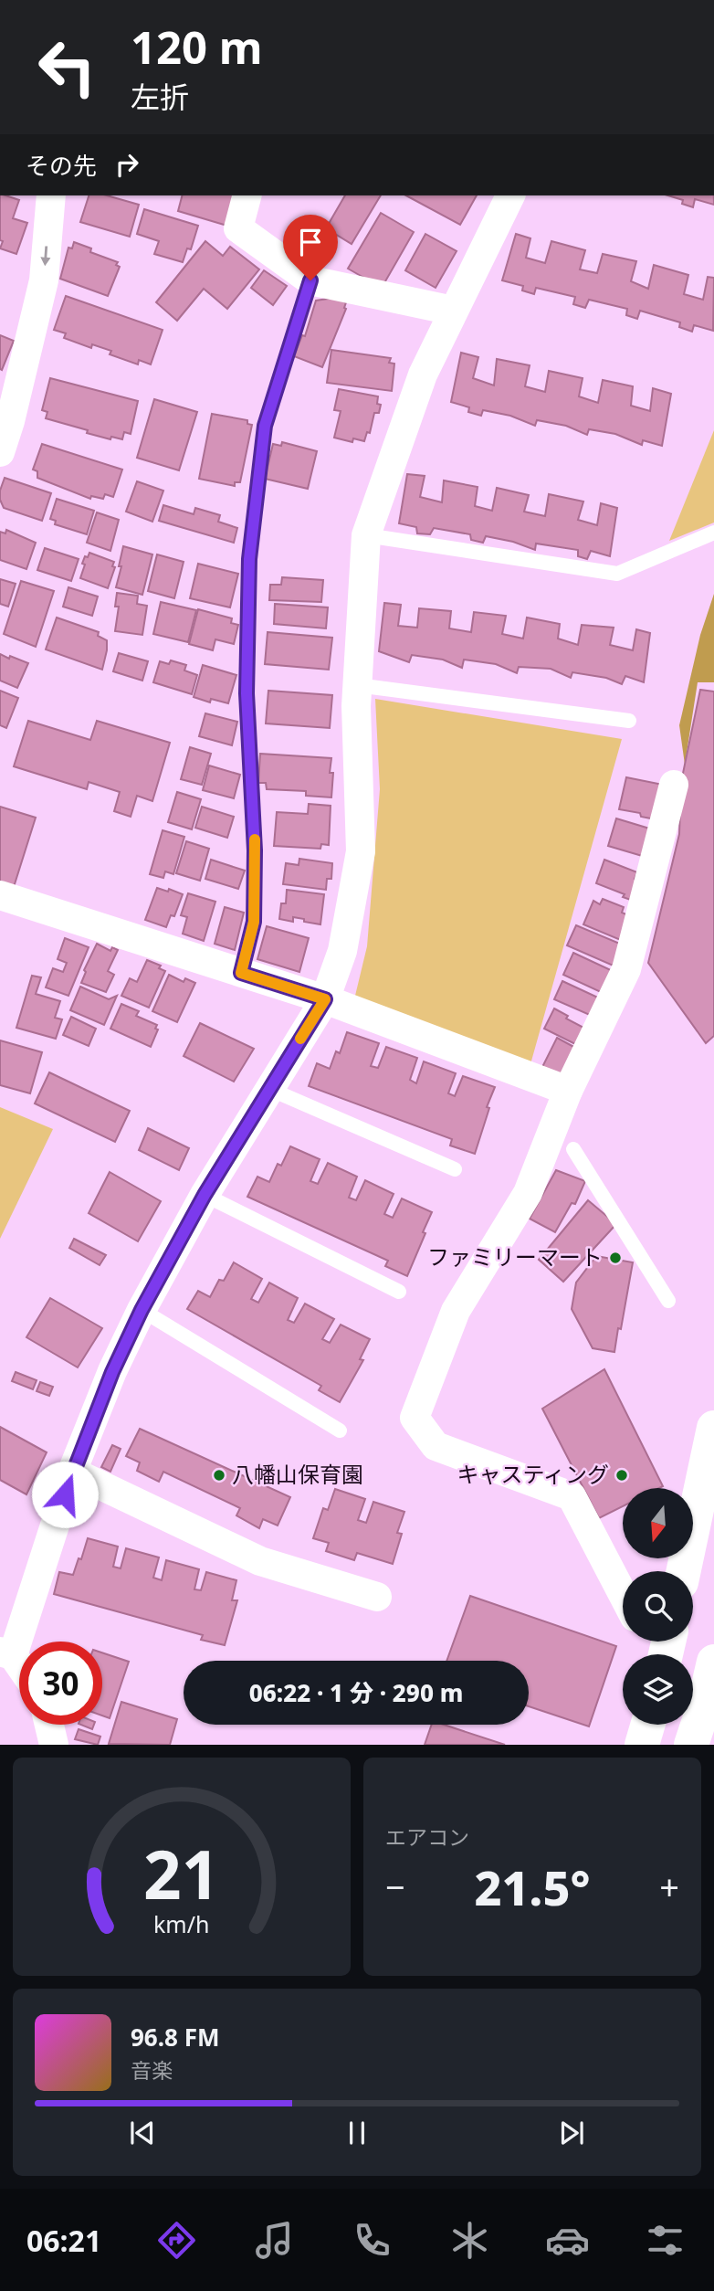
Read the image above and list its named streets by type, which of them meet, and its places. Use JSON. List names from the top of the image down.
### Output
{
  "places": ["ファミリーマート", "八幡山保育園", "キャスティング"],
  "north": "bottom",
  "page": {
    "turn": ["120 m", "左折"],
    "then": "その先",
    "limit": "30",
    "trip": "06:22 · 1 分 · 290 m",
    "tile": "エアコン",
    "heat": ["−", "21.5°", "+"],
    "song": ["96.8 FM", "音楽"],
    "tabs": "06:21",
    "gauge": ["21", "km/h"]
  }
}
